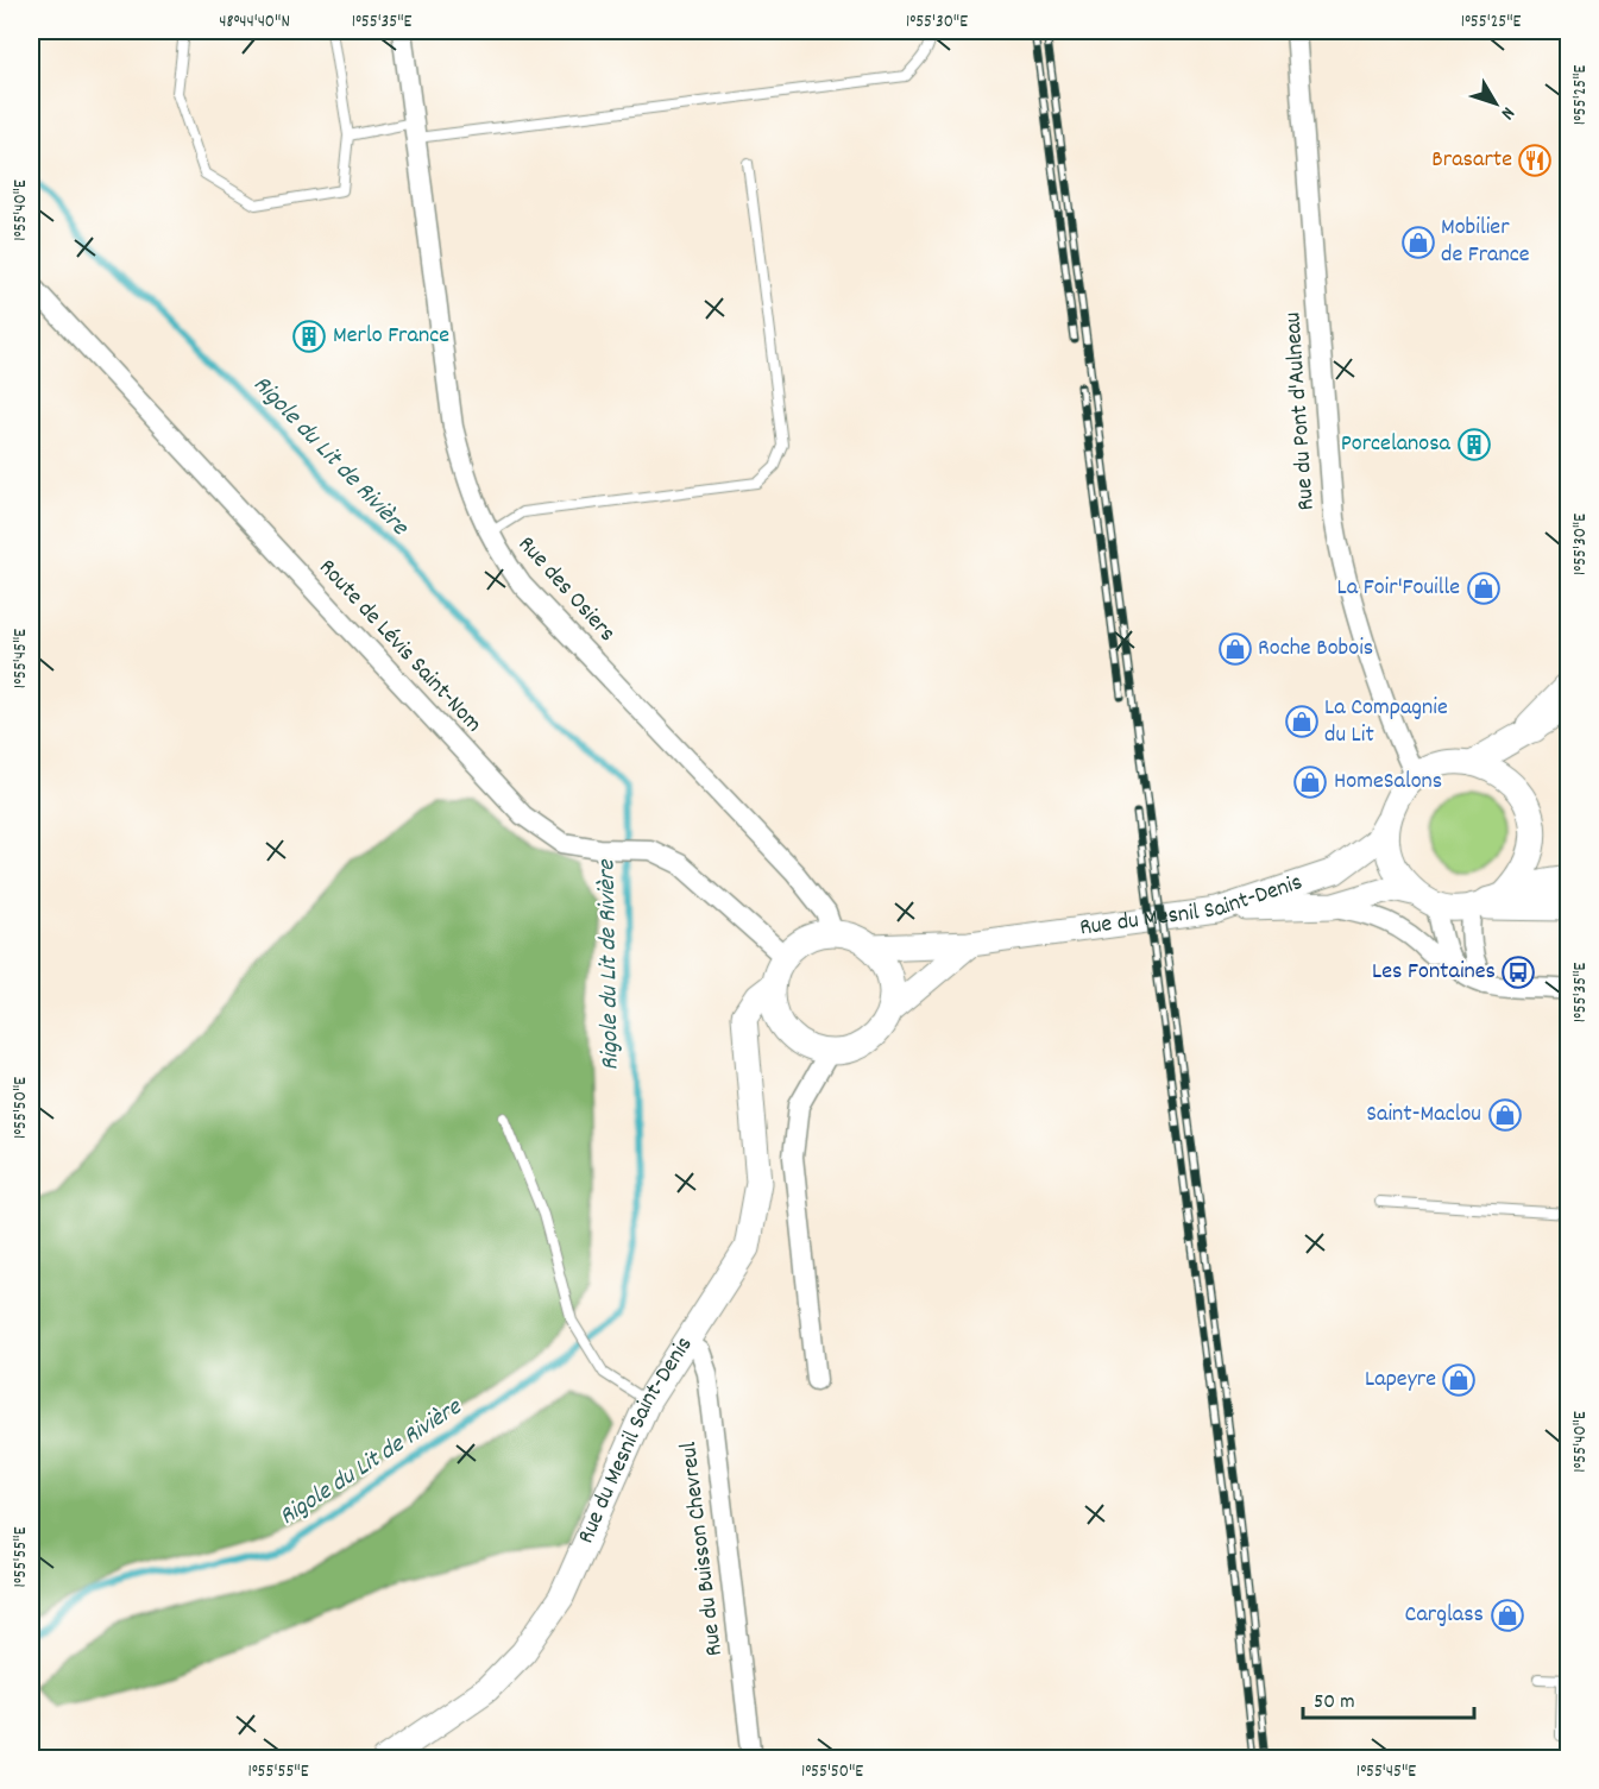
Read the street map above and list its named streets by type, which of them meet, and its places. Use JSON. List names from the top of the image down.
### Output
{
  "streets": {
    "street": [
      "Rue du Pont d'Aulneau",
      "Rue des Osiers",
      "Route de Lévis Saint-Nom",
      "Rue du Mesnil Saint-Denis",
      "Rue du Buisson Chevreul"
    ]
  },
  "crossings": [
    ["Rue du Pont d'Aulneau", "Rue du Mesnil Saint-Denis"],
    ["Rue des Osiers", "Route de Lévis Saint-Nom"],
    ["Rue des Osiers", "Rue du Mesnil Saint-Denis"],
    ["Route de Lévis Saint-Nom", "Rue du Mesnil Saint-Denis"],
    ["Rue du Mesnil Saint-Denis", "Rue du Buisson Chevreul"]
  ],
  "water": ["Rigole du Lit de Rivière"],
  "places": {
    "restaurant": ["Brasarte"],
    "shop": [
      "Mobilier de France",
      "La Foir'Fouille",
      "Roche Bobois",
      "La Compagnie du Lit",
      "HomeSalons",
      "Saint-Maclou",
      "Lapeyre",
      "Carglass"
    ],
    "building": ["Merlo France", "Porcelanosa"],
    "bus stop": ["Les Fontaines"]
  },
  "scale_bar": "50 m",
  "north": "bottom right",
  "coordinates": [
    "48°44'40\"N",
    "1°55'35\"E",
    "1°55'30\"E",
    "1°55'25\"E",
    "1°55'40\"E",
    "1°55'45\"E",
    "1°55'50\"E",
    "1°55'55\"E"
  ]
}
